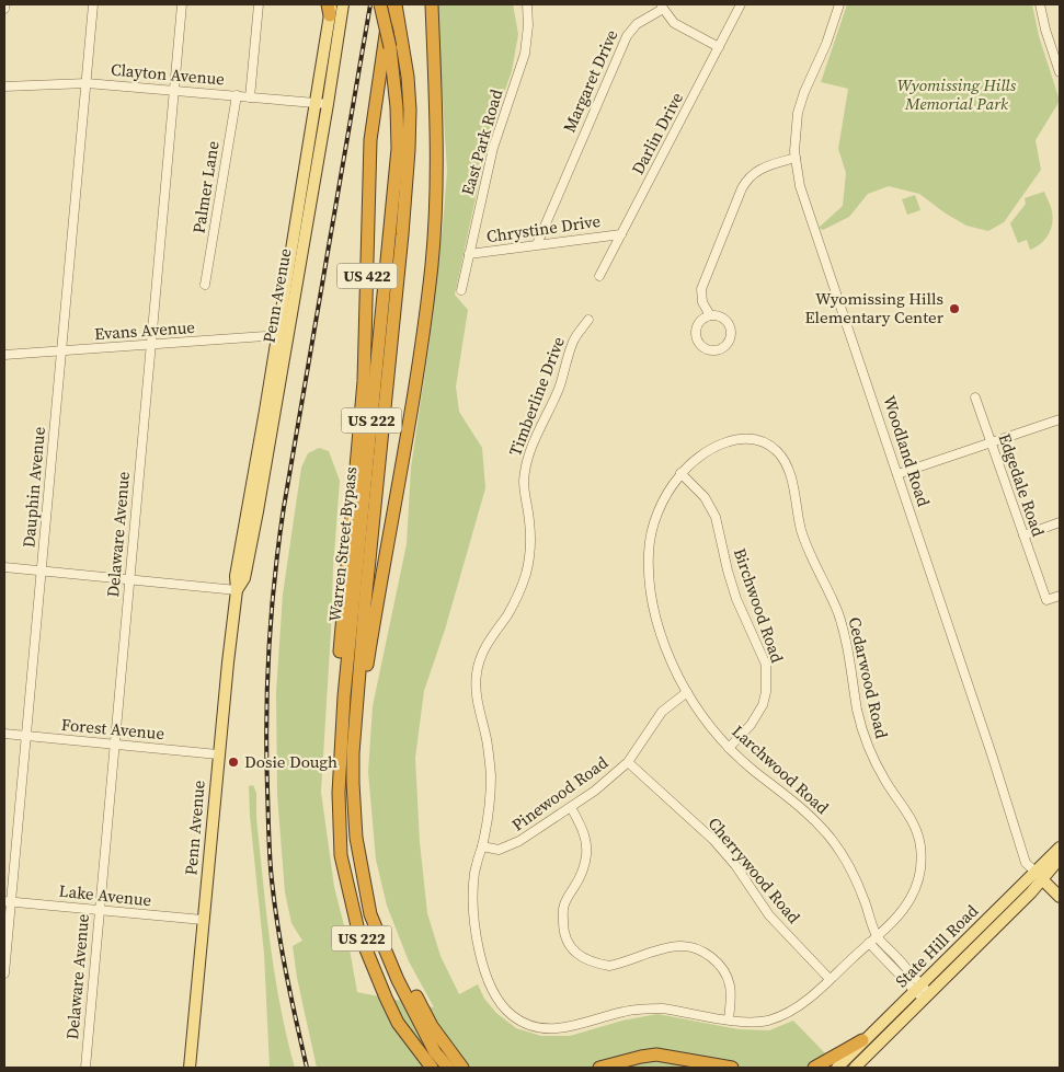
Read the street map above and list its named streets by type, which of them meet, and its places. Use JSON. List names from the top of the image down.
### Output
{
  "streets": {
    "highway": ["US 422", "US 222", "Warren Street Bypass"],
    "main road": ["Penn Avenue", "Woodland Road", "State Hill Road"],
    "street": [
      "Clayton Avenue",
      "Margaret Drive",
      "Darlin Drive",
      "East Park Road",
      "Palmer Lane",
      "Chrystine Drive",
      "Evans Avenue",
      "Timberline Drive",
      "Edgedale Road",
      "Dauphin Avenue",
      "Delaware Avenue",
      "Birchwood Road",
      "Cedarwood Road",
      "Forest Avenue",
      "Larchwood Road",
      "Pinewood Road",
      "Cherrywood Road",
      "Lake Avenue"
    ]
  },
  "crossings": [
    ["Clayton Avenue", "Palmer Lane"],
    ["Clayton Avenue", "Penn Avenue"],
    ["Clayton Avenue", "Dauphin Avenue"],
    ["Clayton Avenue", "Delaware Avenue"],
    ["Margaret Drive", "Darlin Drive"],
    ["Margaret Drive", "Chrystine Drive"],
    ["Darlin Drive", "Chrystine Drive"],
    ["East Park Road", "Chrystine Drive"],
    ["US 422", "Warren Street Bypass"],
    ["Penn Avenue", "Evans Avenue"],
    ["Penn Avenue", "Forest Avenue"],
    ["Penn Avenue", "Lake Avenue"],
    ["Evans Avenue", "Dauphin Avenue"],
    ["Evans Avenue", "Delaware Avenue"],
    ["Timberline Drive", "Cedarwood Road"],
    ["Timberline Drive", "Larchwood Road"],
    ["Timberline Drive", "Pinewood Road"],
    ["Timberline Drive", "Cherrywood Road"],
    ["Woodland Road", "State Hill Road"],
    ["Dauphin Avenue", "Forest Avenue"],
    ["Dauphin Avenue", "Lake Avenue"],
    ["Delaware Avenue", "Forest Avenue"],
    ["Delaware Avenue", "Lake Avenue"],
    ["Birchwood Road", "Cedarwood Road"],
    ["Birchwood Road", "Larchwood Road"],
    ["Cedarwood Road", "Larchwood Road"],
    ["Larchwood Road", "Pinewood Road"],
    ["Pinewood Road", "Cherrywood Road"]
  ],
  "parks": ["Wyomissing Hills Memorial Park"],
  "places": ["Wyomissing Hills Elementary Center", "Dosie Dough"]
}
